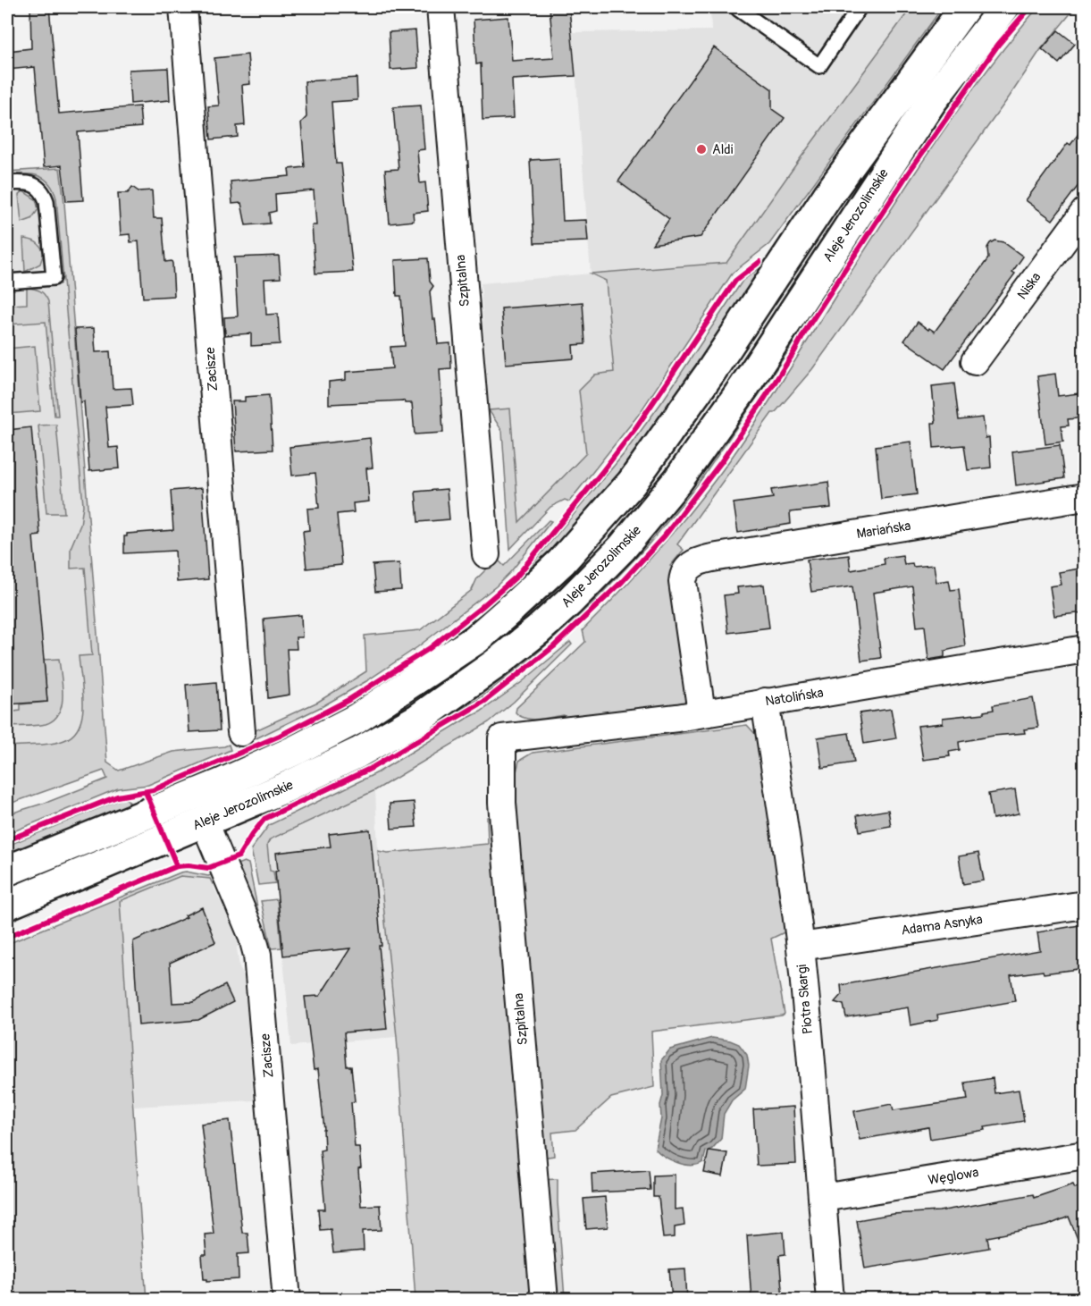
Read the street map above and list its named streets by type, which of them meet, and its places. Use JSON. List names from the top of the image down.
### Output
{
  "streets": {
    "main road": ["Aleje Jerozolimskie"],
    "street": [
      "Szpitalna",
      "Niska",
      "Zacisze",
      "Mariańska",
      "Natolińska",
      "Adama Asnyka",
      "Piotra Skargi",
      "Węglowa"
    ]
  },
  "crossings": [
    ["Aleje Jerozolimskie", "Zacisze"],
    ["Szpitalna", "Natolińska"],
    ["Mariańska", "Natolińska"],
    ["Natolińska", "Piotra Skargi"],
    ["Adama Asnyka", "Piotra Skargi"],
    ["Piotra Skargi", "Węglowa"]
  ],
  "places": ["Aldi"]
}
